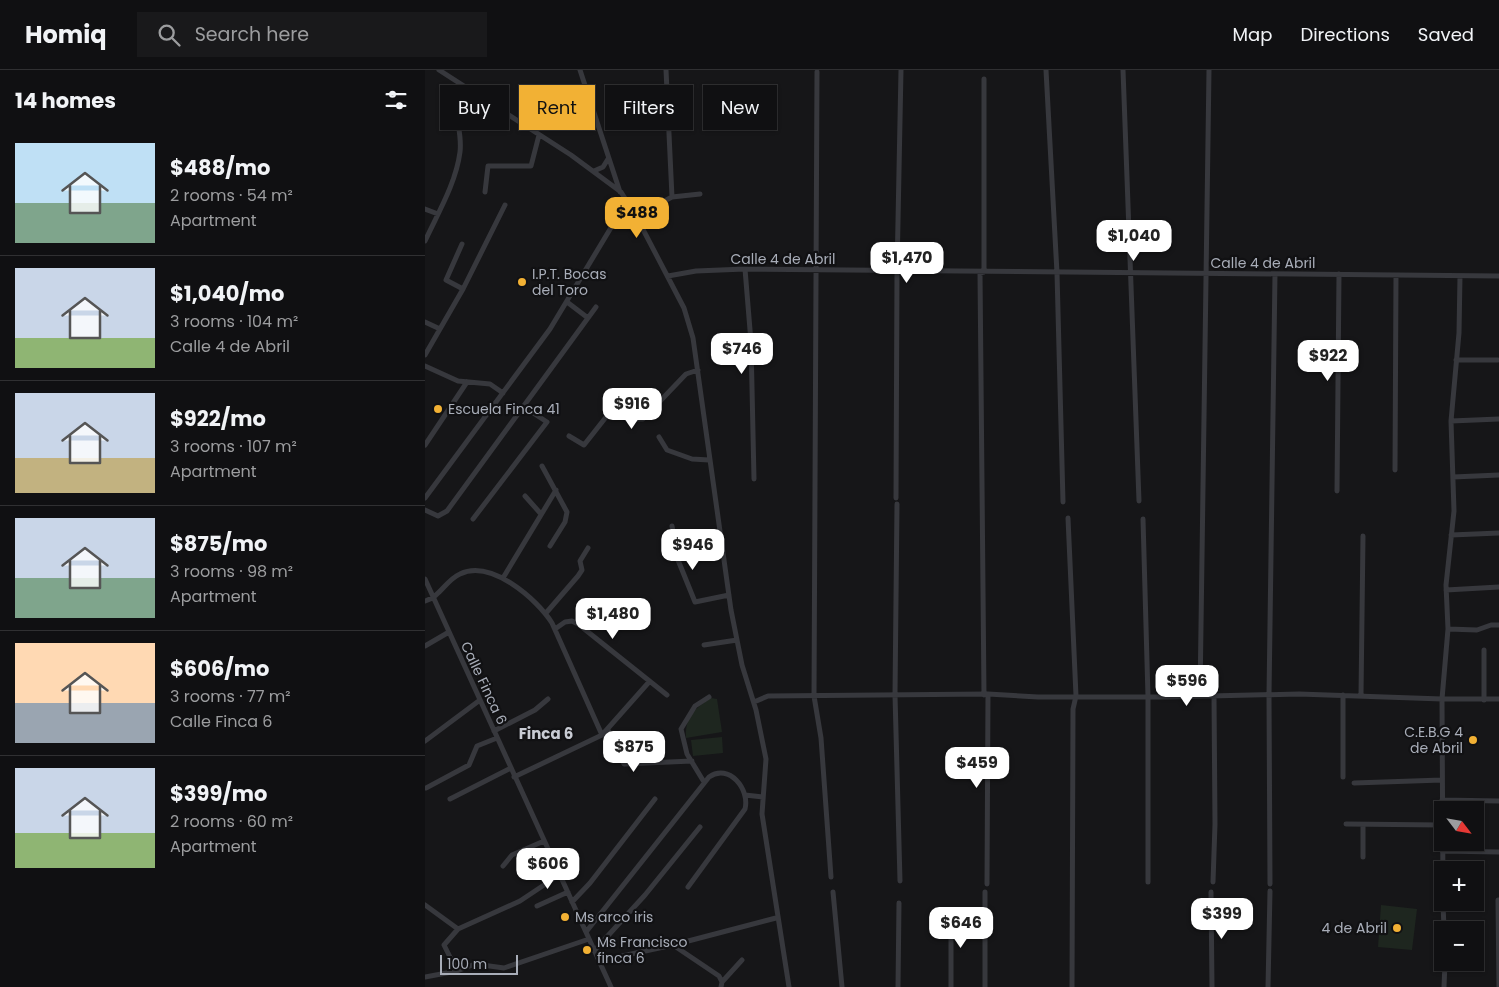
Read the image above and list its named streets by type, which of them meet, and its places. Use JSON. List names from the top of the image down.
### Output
{
  "streets": {
    "street": ["Calle 4 de Abril", "Calle Finca 6"]
  },
  "districts": ["Finca 6"],
  "places": [
    "I.P.T. Bocas del Toro",
    "Escuela Finca 41",
    "C.E.B.G 4 de Abril",
    "Ms arco iris",
    "4 de Abril",
    "Ms Francisco finca 6"
  ],
  "scale_bar": "100 m",
  "north": "bottom right",
  "page": {
    "header": "Homiq",
    "search": "Search here",
    "nav": ["Map", "Directions", "Saved"],
    "heading": "14 homes",
    "chip": [
      "Buy",
      "Rent",
      "Filters",
      "New"
    ],
    "list": [
      {
        "name": "$488/mo",
        "note": "2 rooms · 54 m² · Apartment"
      },
      {
        "name": "$1,040/mo",
        "note": "3 rooms · 104 m² · Calle 4 de Abril"
      },
      {
        "name": "$922/mo",
        "note": "3 rooms · 107 m² · Apartment"
      },
      {
        "name": "$875/mo",
        "note": "3 rooms · 98 m² · Apartment"
      },
      {
        "name": "$606/mo",
        "note": "3 rooms · 77 m² · Calle Finca 6"
      },
      {
        "name": "$399/mo",
        "note": "2 rooms · 60 m² · Apartment"
      }
    ],
    "price": [
      "$488",
      "$1,040",
      "$1,470",
      "$746",
      "$922",
      "$916",
      "$946",
      "$1,480",
      "$596",
      "$875",
      "$459",
      "$606",
      "$399",
      "$646"
    ],
    "map_buttons": ["+", "−"],
    "scale": "100 m"
  }
}
